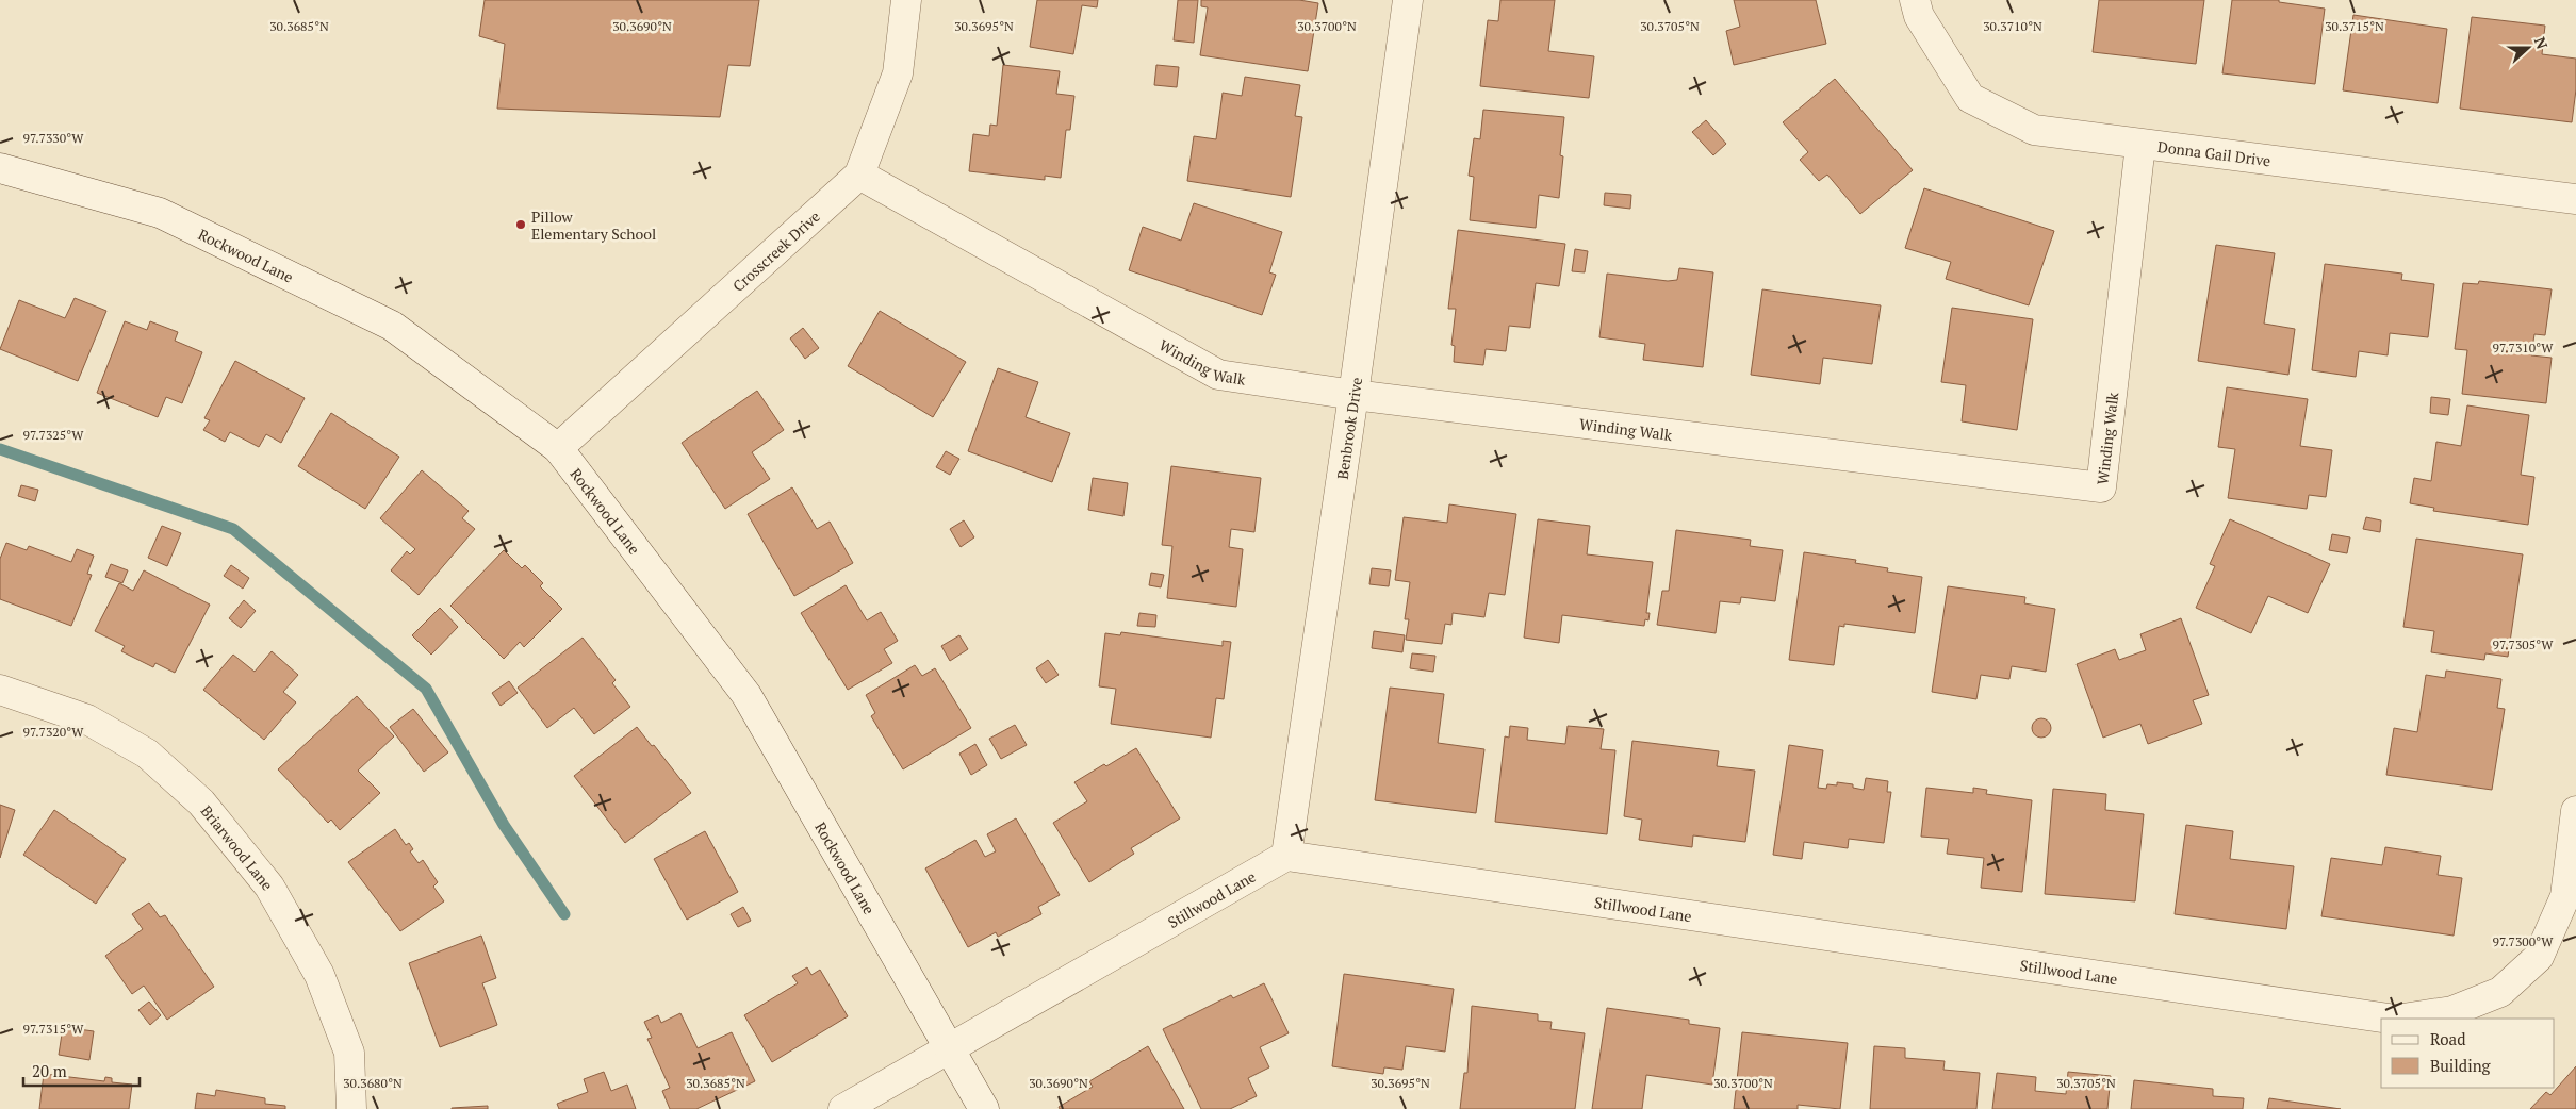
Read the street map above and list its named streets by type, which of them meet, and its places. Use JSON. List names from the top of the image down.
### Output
{
  "streets": {
    "street": [
      "Donna Gail Drive",
      "Crosscreek Drive",
      "Rockwood Lane",
      "Winding Walk",
      "Benbrook Drive",
      "Briarwood Lane",
      "Stillwood Lane"
    ]
  },
  "crossings": [
    ["Donna Gail Drive", "Winding Walk"],
    ["Crosscreek Drive", "Rockwood Lane"],
    ["Crosscreek Drive", "Winding Walk"],
    ["Rockwood Lane", "Stillwood Lane"],
    ["Winding Walk", "Benbrook Drive"],
    ["Benbrook Drive", "Stillwood Lane"]
  ],
  "places": ["Pillow Elementary School"],
  "legend": ["Road", "Building"],
  "scale_bar": "20 m",
  "north": "right",
  "coordinates": [
    "30.3685°N",
    "30.3690°N",
    "30.3695°N",
    "30.3700°N",
    "30.3710°N",
    "30.3705°N",
    "30.3715°N",
    "97.7330°W",
    "97.7310°W",
    "97.7325°W",
    "97.7305°W",
    "97.7320°W",
    "97.7300°W",
    "97.7315°W",
    "30.3680°N"
  ]
}
